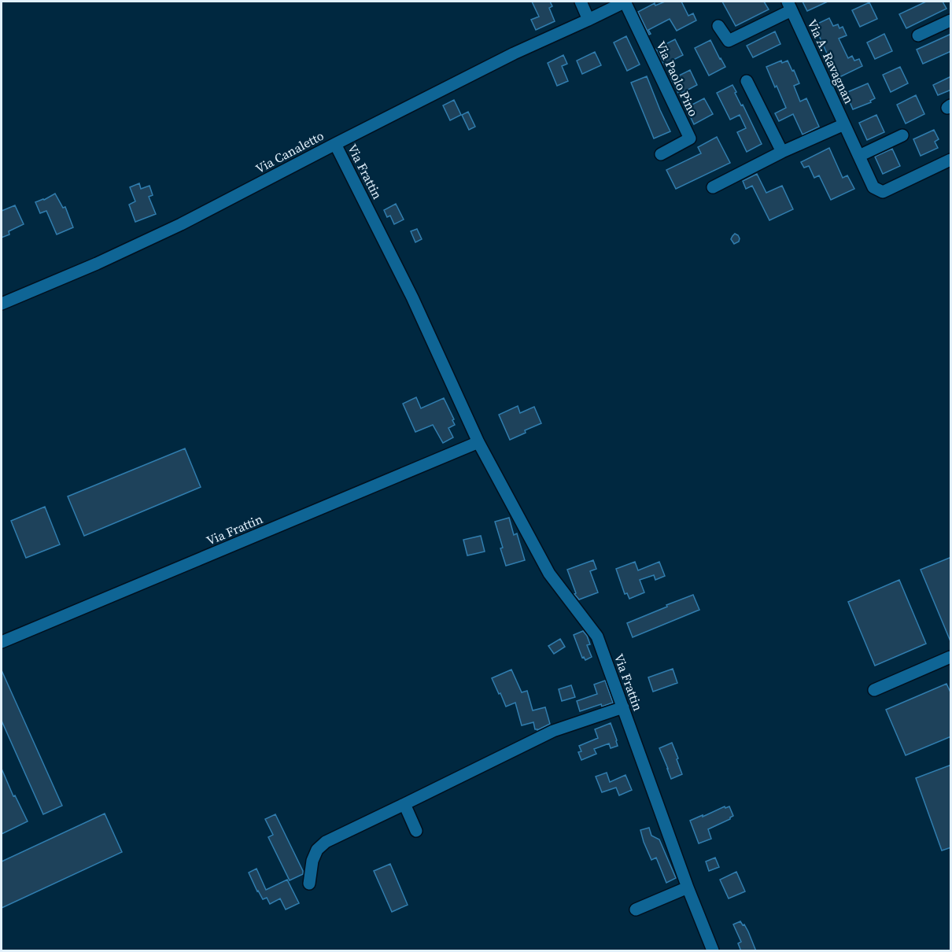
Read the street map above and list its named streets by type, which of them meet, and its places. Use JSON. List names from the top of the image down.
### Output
{
  "streets": {
    "street": [
      "Via A. Ravagnan",
      "Via Paolo Pino",
      "Via Canaletto",
      "Via Frattin"
    ]
  },
  "crossings": [
    ["Via Paolo Pino", "Via Canaletto"],
    ["Via Canaletto", "Via Frattin"]
  ]
}
